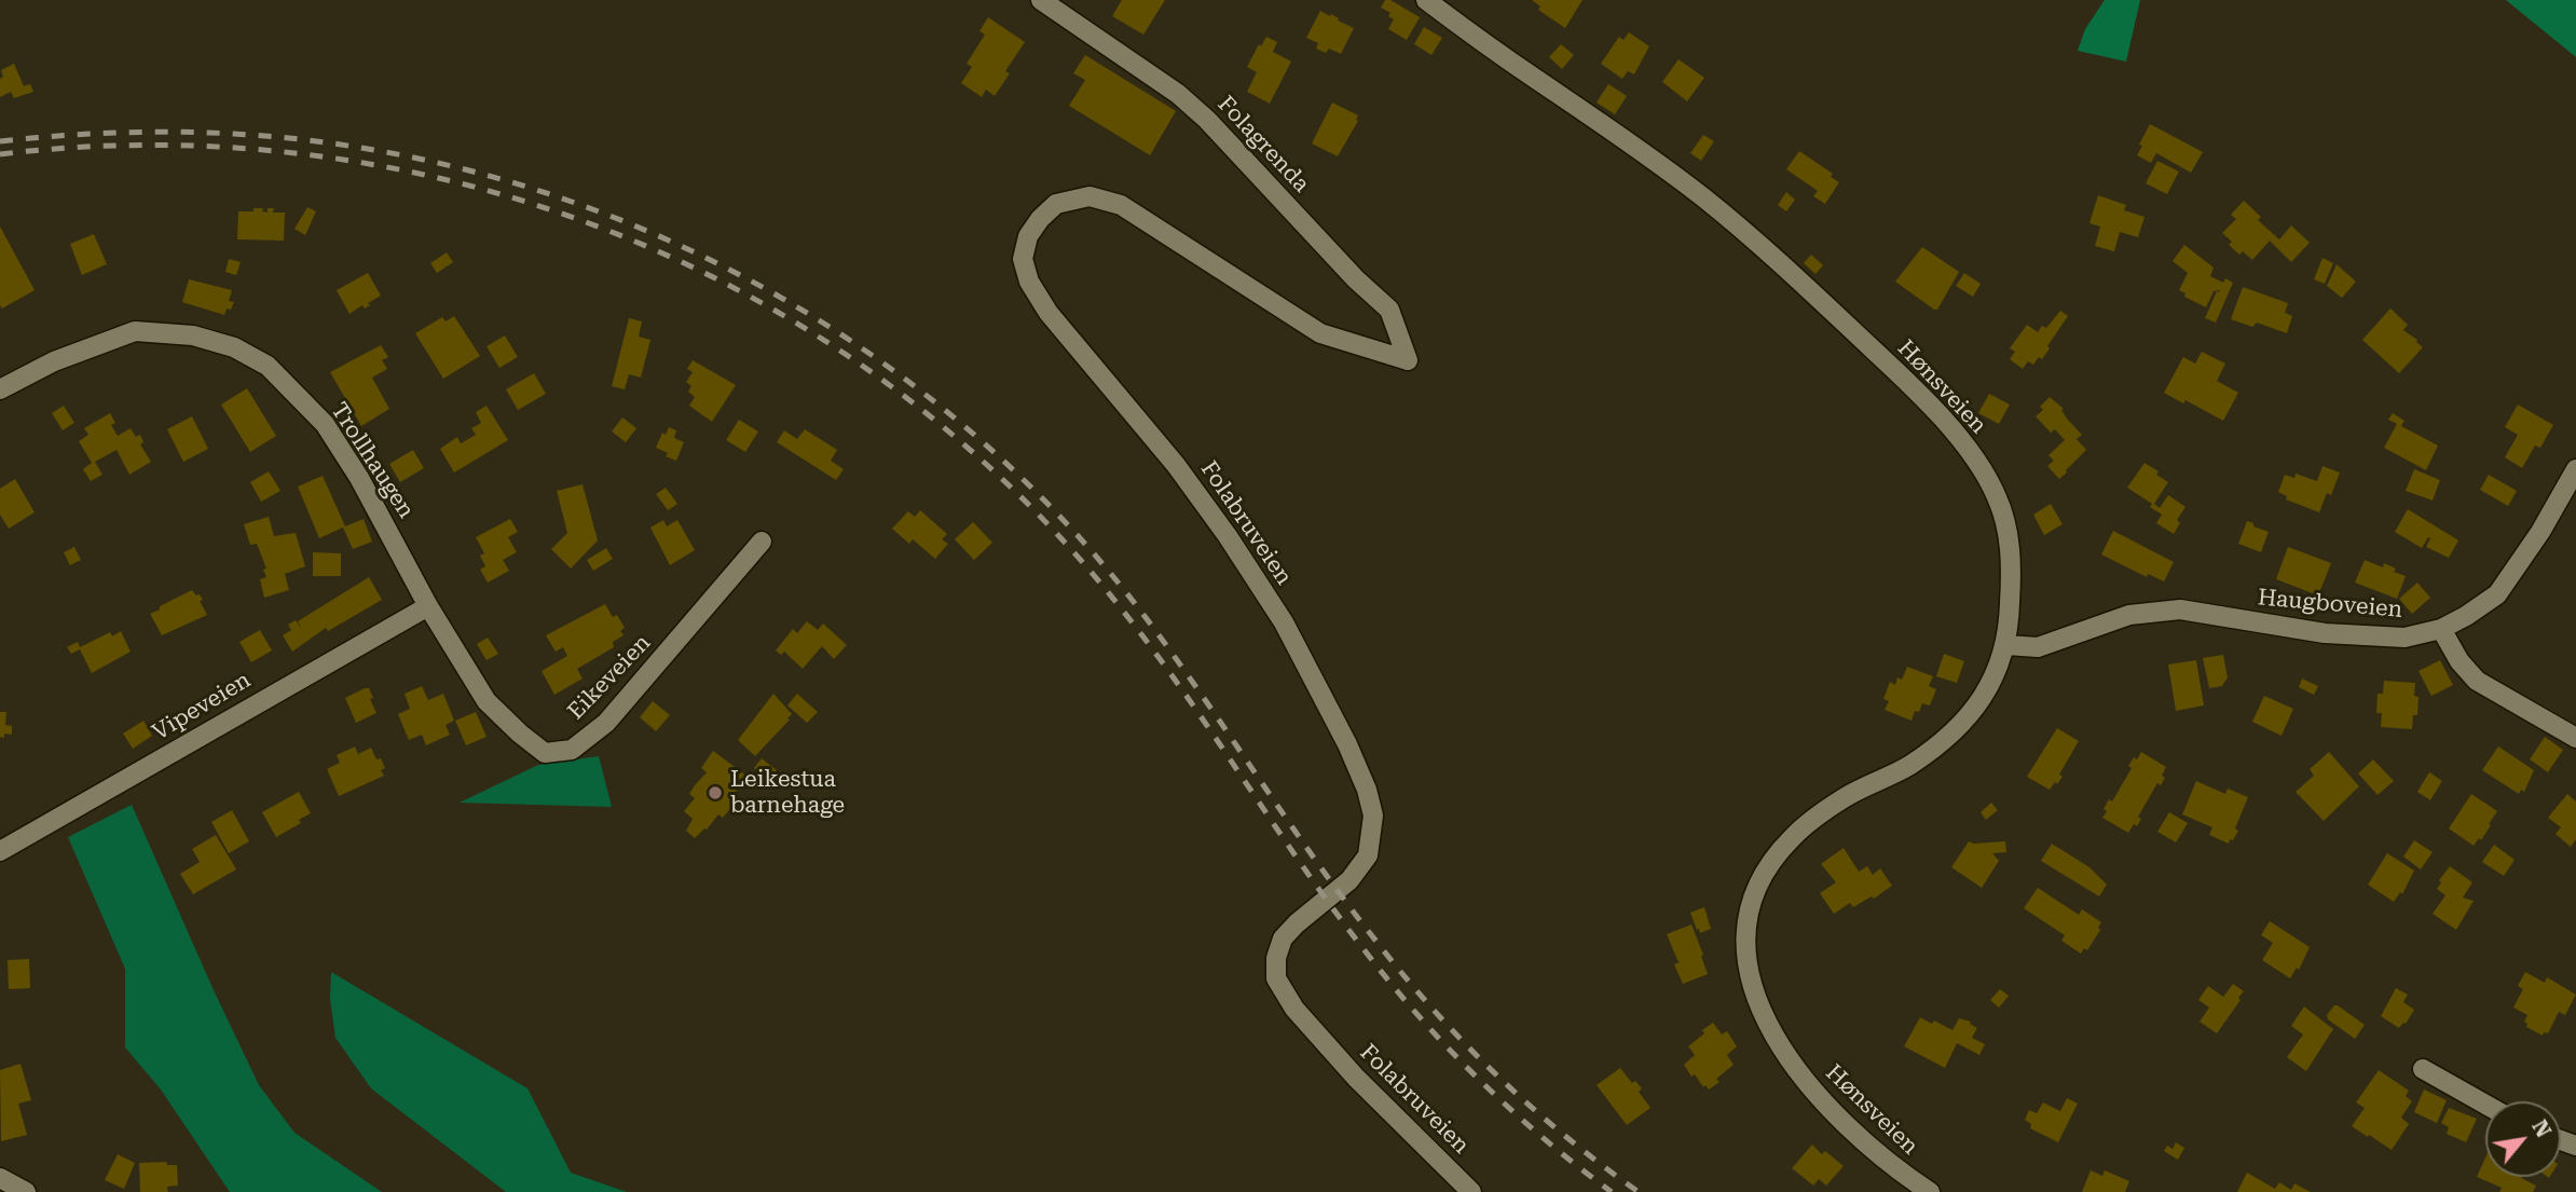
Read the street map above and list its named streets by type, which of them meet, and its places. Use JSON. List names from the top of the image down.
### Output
{
  "streets": {
    "street": [
      "Folagrenda",
      "Hønsveien",
      "Trollhaugen",
      "Folabruveien",
      "Haugboveien",
      "Eikeveien",
      "Vipeveien"
    ]
  },
  "crossings": [
    ["Folagrenda", "Folabruveien"],
    ["Hønsveien", "Haugboveien"],
    ["Trollhaugen", "Eikeveien"],
    ["Trollhaugen", "Vipeveien"],
    ["Eikeveien", "Vipeveien"]
  ],
  "places": ["Leikestua barnehage"],
  "north": "top right"
}
